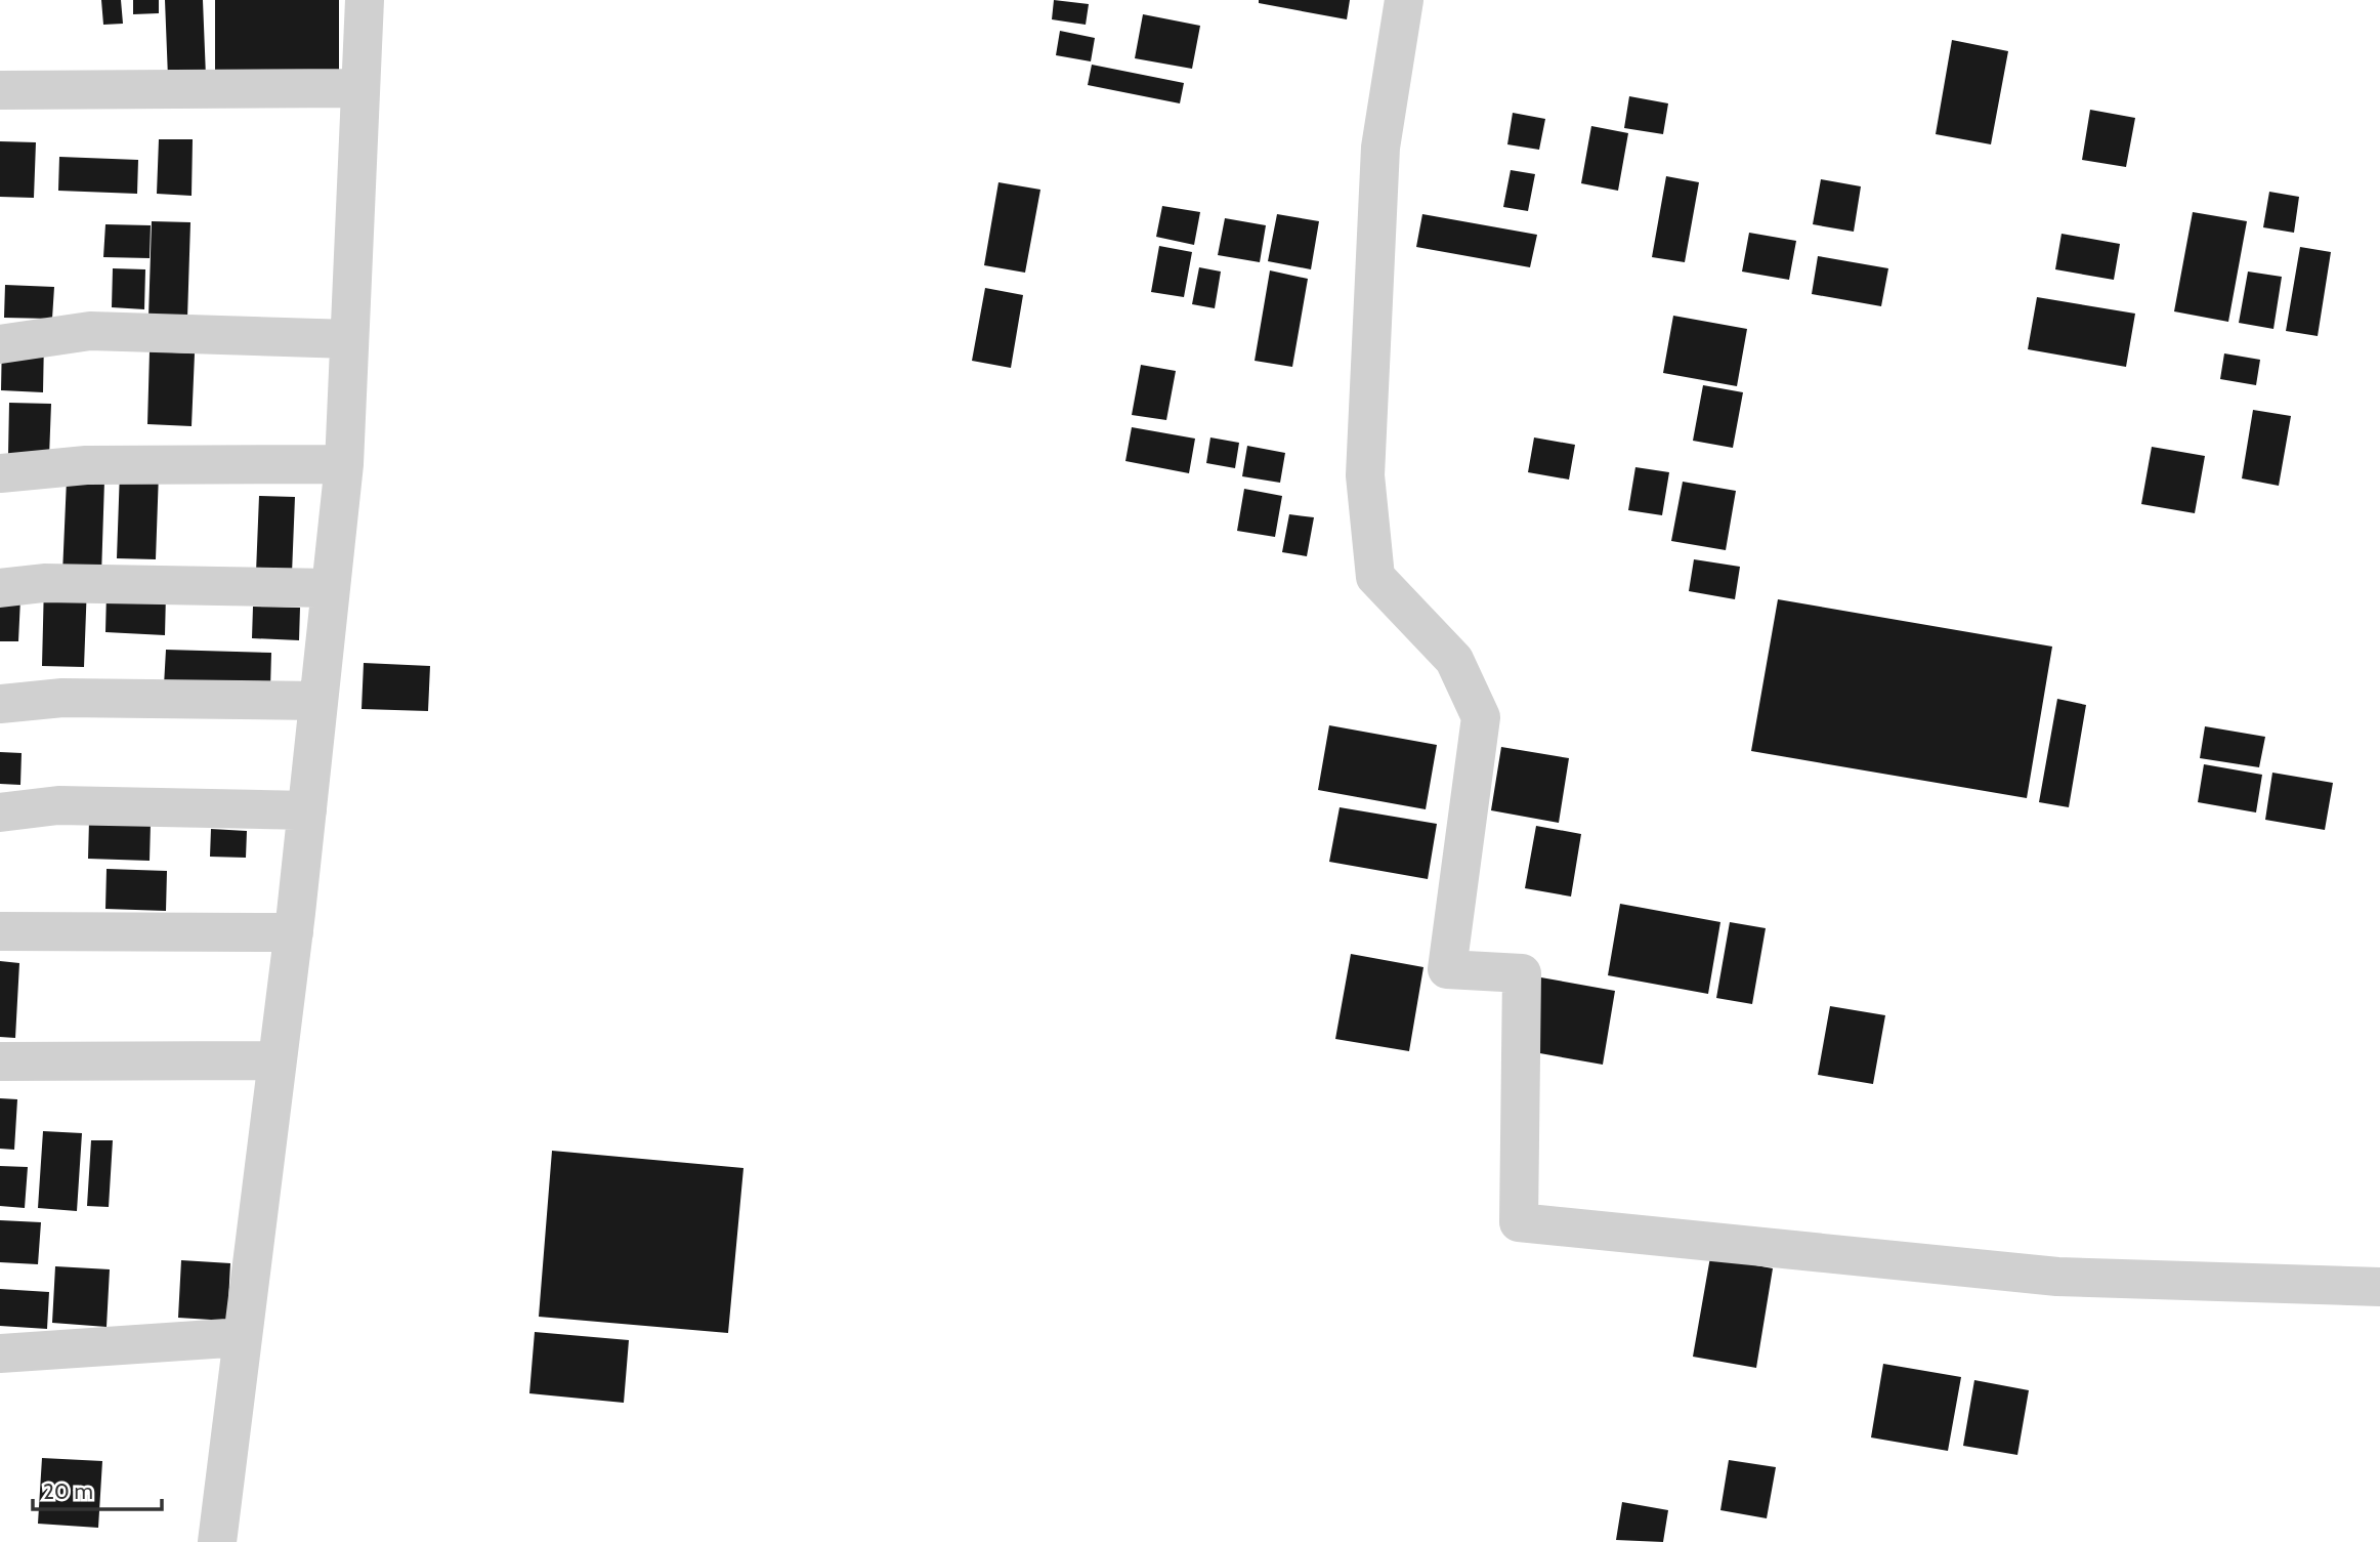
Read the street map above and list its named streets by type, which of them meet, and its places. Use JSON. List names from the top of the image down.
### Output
{
  "scale_bar": "20 m"
}
